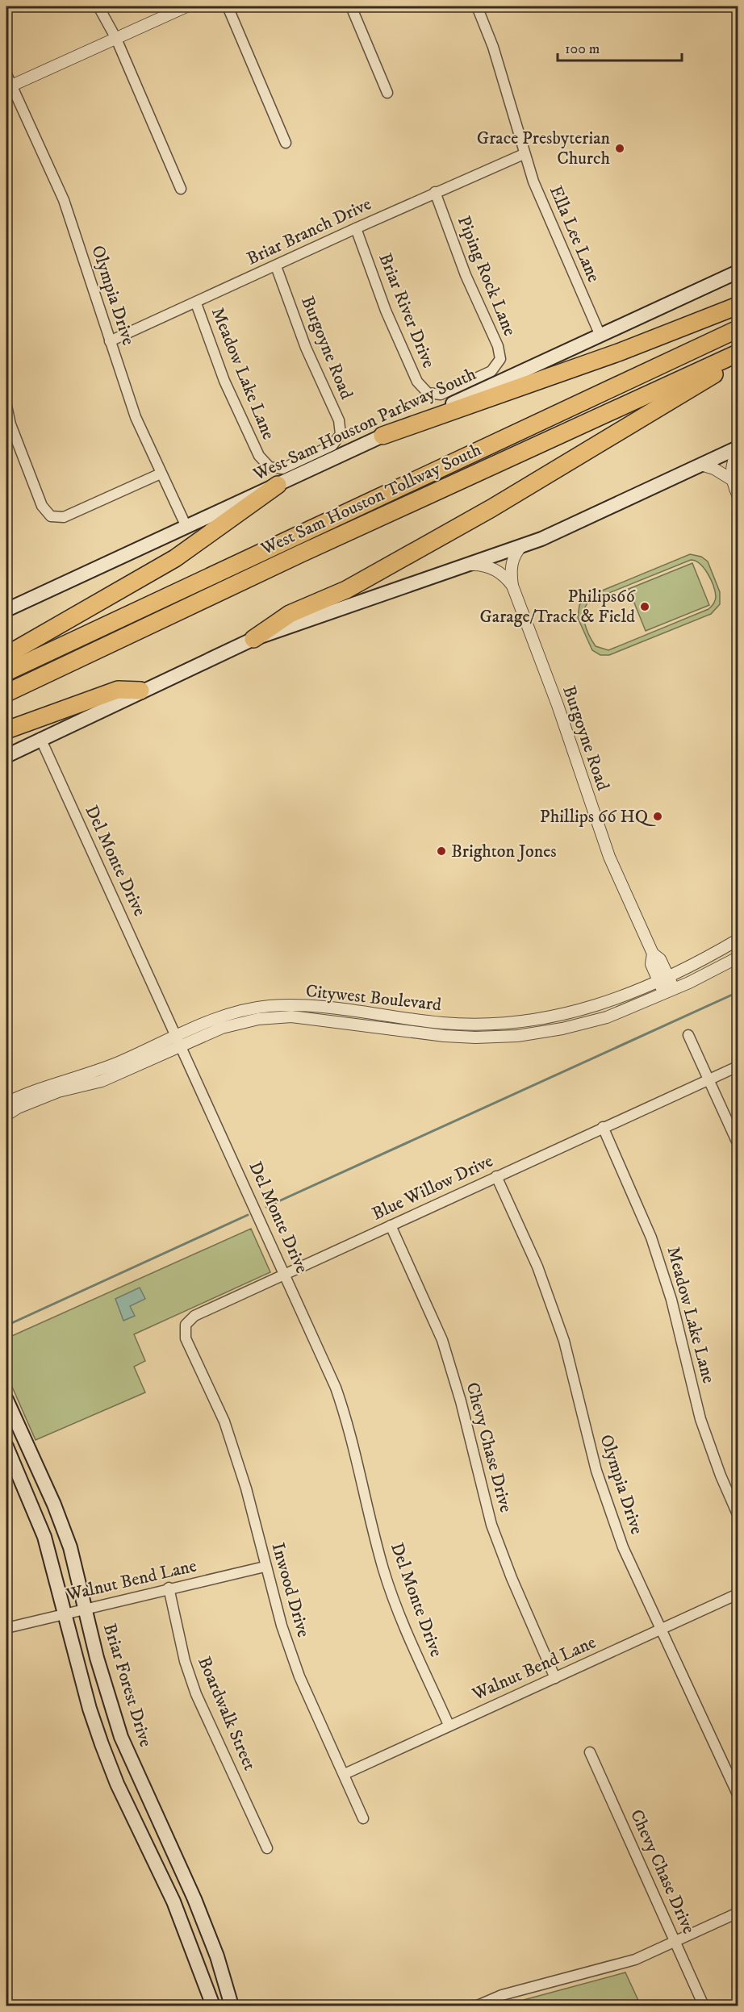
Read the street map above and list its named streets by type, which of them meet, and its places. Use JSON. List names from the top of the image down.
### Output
{
  "streets": {
    "highway": ["West Sam Houston Tollway South"],
    "main road": ["West Sam Houston Parkway South", "Briar Forest Drive"],
    "street": [
      "Briar Branch Drive",
      "Ella Lee Lane",
      "Piping Rock Lane",
      "Olympia Drive",
      "Briar River Drive",
      "Burgoyne Road",
      "Meadow Lake Lane",
      "Del Monte Drive",
      "Citywest Boulevard",
      "Blue Willow Drive",
      "Chevy Chase Drive",
      "Walnut Bend Lane",
      "Inwood Drive",
      "Boardwalk Street"
    ]
  },
  "crossings": [
    ["Briar Branch Drive", "Ella Lee Lane"],
    ["Briar Branch Drive", "Piping Rock Lane"],
    ["Briar Branch Drive", "Olympia Drive"],
    ["Briar Branch Drive", "Briar River Drive"],
    ["Briar Branch Drive", "Burgoyne Road"],
    ["Briar Branch Drive", "Meadow Lake Lane"],
    ["Ella Lee Lane", "West Sam Houston Parkway South"],
    ["Piping Rock Lane", "Briar River Drive"],
    ["Olympia Drive", "West Sam Houston Parkway South"],
    ["Olympia Drive", "Blue Willow Drive"],
    ["Olympia Drive", "Walnut Bend Lane"],
    ["Burgoyne Road", "Meadow Lake Lane"],
    ["Burgoyne Road", "Citywest Boulevard"],
    ["Meadow Lake Lane", "Blue Willow Drive"],
    ["Del Monte Drive", "Citywest Boulevard"],
    ["Del Monte Drive", "Blue Willow Drive"],
    ["Del Monte Drive", "Walnut Bend Lane"],
    ["Blue Willow Drive", "Chevy Chase Drive"],
    ["Blue Willow Drive", "Inwood Drive"],
    ["Chevy Chase Drive", "Walnut Bend Lane"],
    ["Walnut Bend Lane", "Inwood Drive"],
    ["Walnut Bend Lane", "Briar Forest Drive"],
    ["Walnut Bend Lane", "Boardwalk Street"]
  ],
  "places": [
    "Grace Presbyterian Church",
    "Philips66 Garage/Track & Field",
    "Phillips 66 HQ",
    "Brighton Jones"
  ],
  "scale_bar": "100 m"
}
